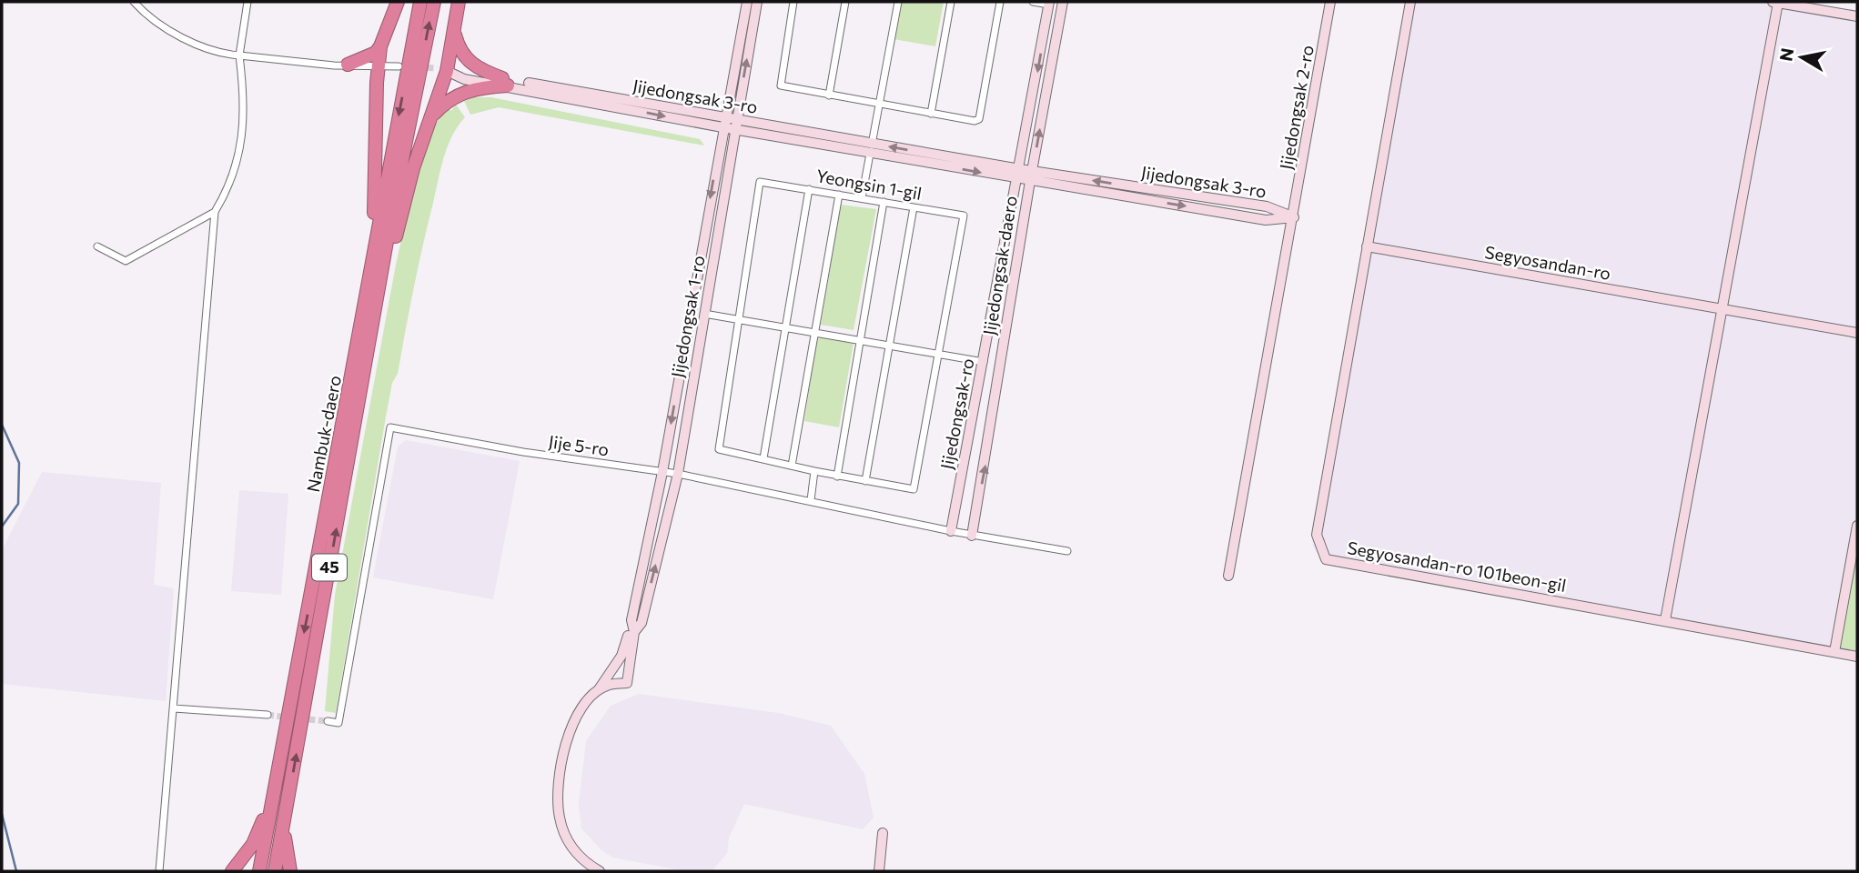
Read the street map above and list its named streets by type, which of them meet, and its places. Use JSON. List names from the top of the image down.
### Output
{
  "streets": {
    "highway": ["Nambuk-daero", "45"],
    "street": [
      "Jijedongsak 3-ro",
      "Jijedongsak 2-ro",
      "Yeongsin 1-gil",
      "Segyosandan-ro",
      "Jijedongsak-daero",
      "Jijedongsak 1-ro",
      "Jijedongsak-ro",
      "Jije 5-ro",
      "Segyosandan-ro 101beon-gil"
    ]
  },
  "crossings": [
    ["Jijedongsak 3-ro", "Jijedongsak 2-ro"],
    ["Jijedongsak 3-ro", "Jijedongsak-daero"],
    ["Jijedongsak 3-ro", "Jijedongsak 1-ro"],
    ["Jijedongsak 3-ro", "Jijedongsak-ro"],
    ["Segyosandan-ro", "Segyosandan-ro 101beon-gil"],
    ["Jijedongsak-daero", "Jije 5-ro"],
    ["Jijedongsak 1-ro", "Jije 5-ro"],
    ["Jijedongsak-ro", "Jije 5-ro"]
  ],
  "one_way": ["Jijedongsak-daero"],
  "north": "left"
}
